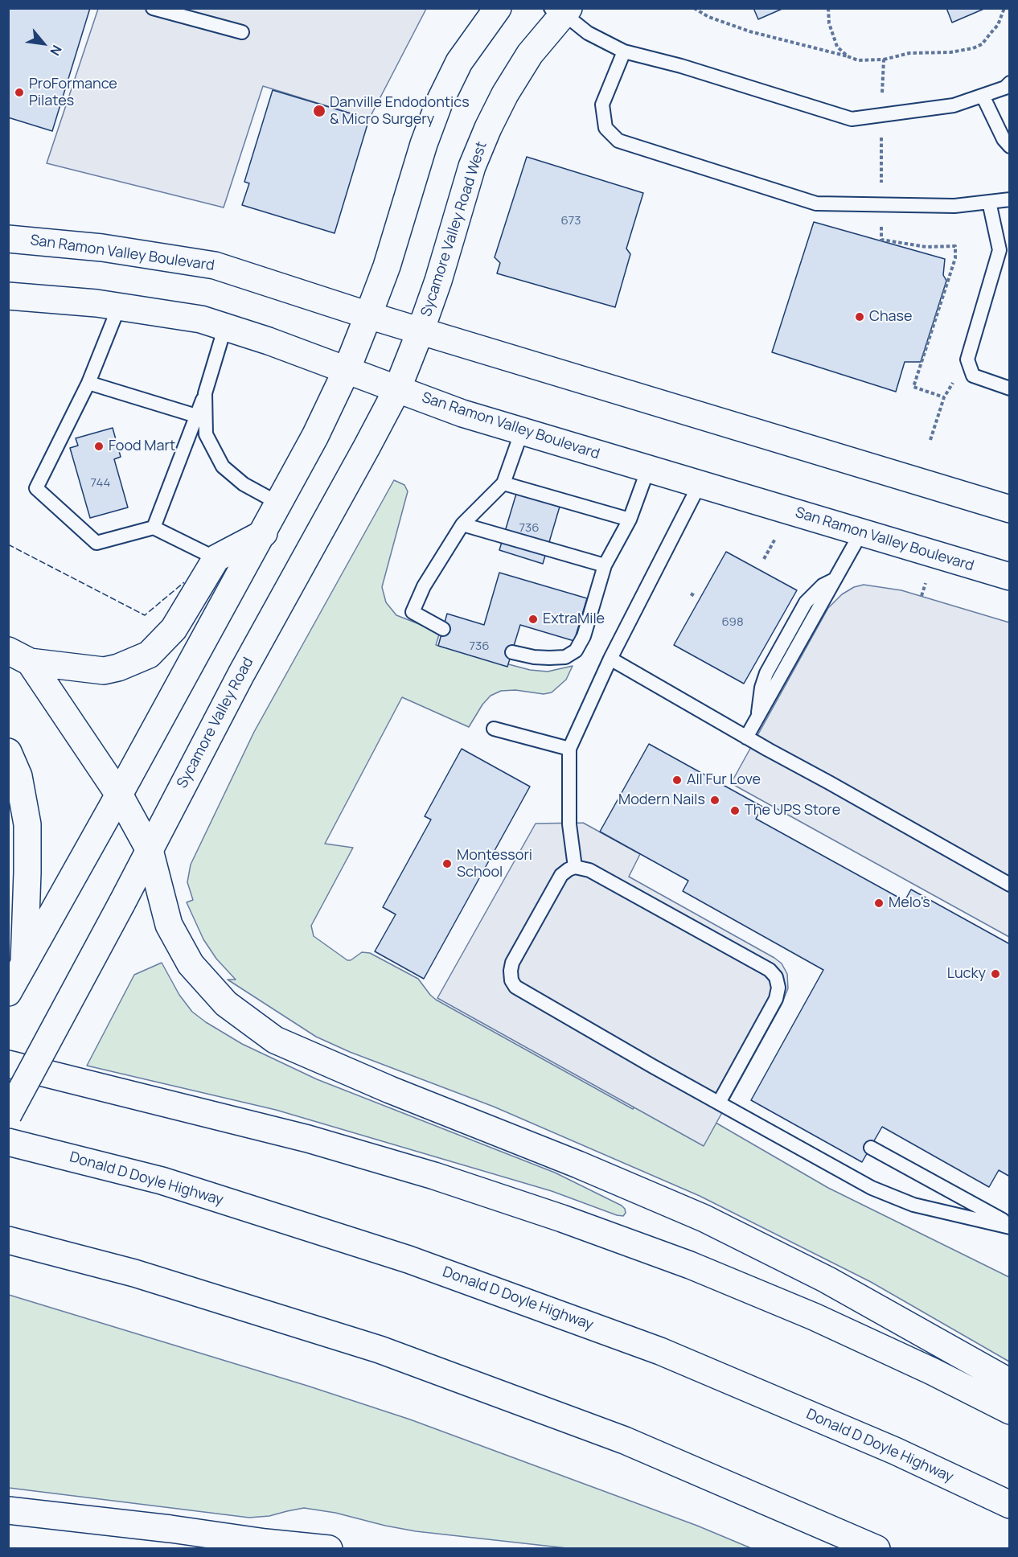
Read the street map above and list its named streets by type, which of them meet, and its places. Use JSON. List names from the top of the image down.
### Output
{
  "streets": {
    "main road": [
      "Sycamore Valley Road West",
      "San Ramon Valley Boulevard",
      "Sycamore Valley Road",
      "Donald D Doyle Highway"
    ]
  },
  "crossings": [
    ["Sycamore Valley Road West", "San Ramon Valley Boulevard"],
    ["Sycamore Valley Road West", "Sycamore Valley Road"],
    ["San Ramon Valley Boulevard", "Sycamore Valley Road"]
  ],
  "places": [
    "ProFormance Pilates",
    "Danville Endodontics & Micro Surgery",
    "Chase",
    "Food Mart",
    "ExtraMile",
    "All Fur Love",
    "Modern Nails",
    "The UPS Store",
    "Montessori School",
    "Melo's",
    "Lucky"
  ],
  "house_numbers": [
    "673",
    "744",
    "736",
    "698",
    "736"
  ],
  "north": "bottom right"
}
